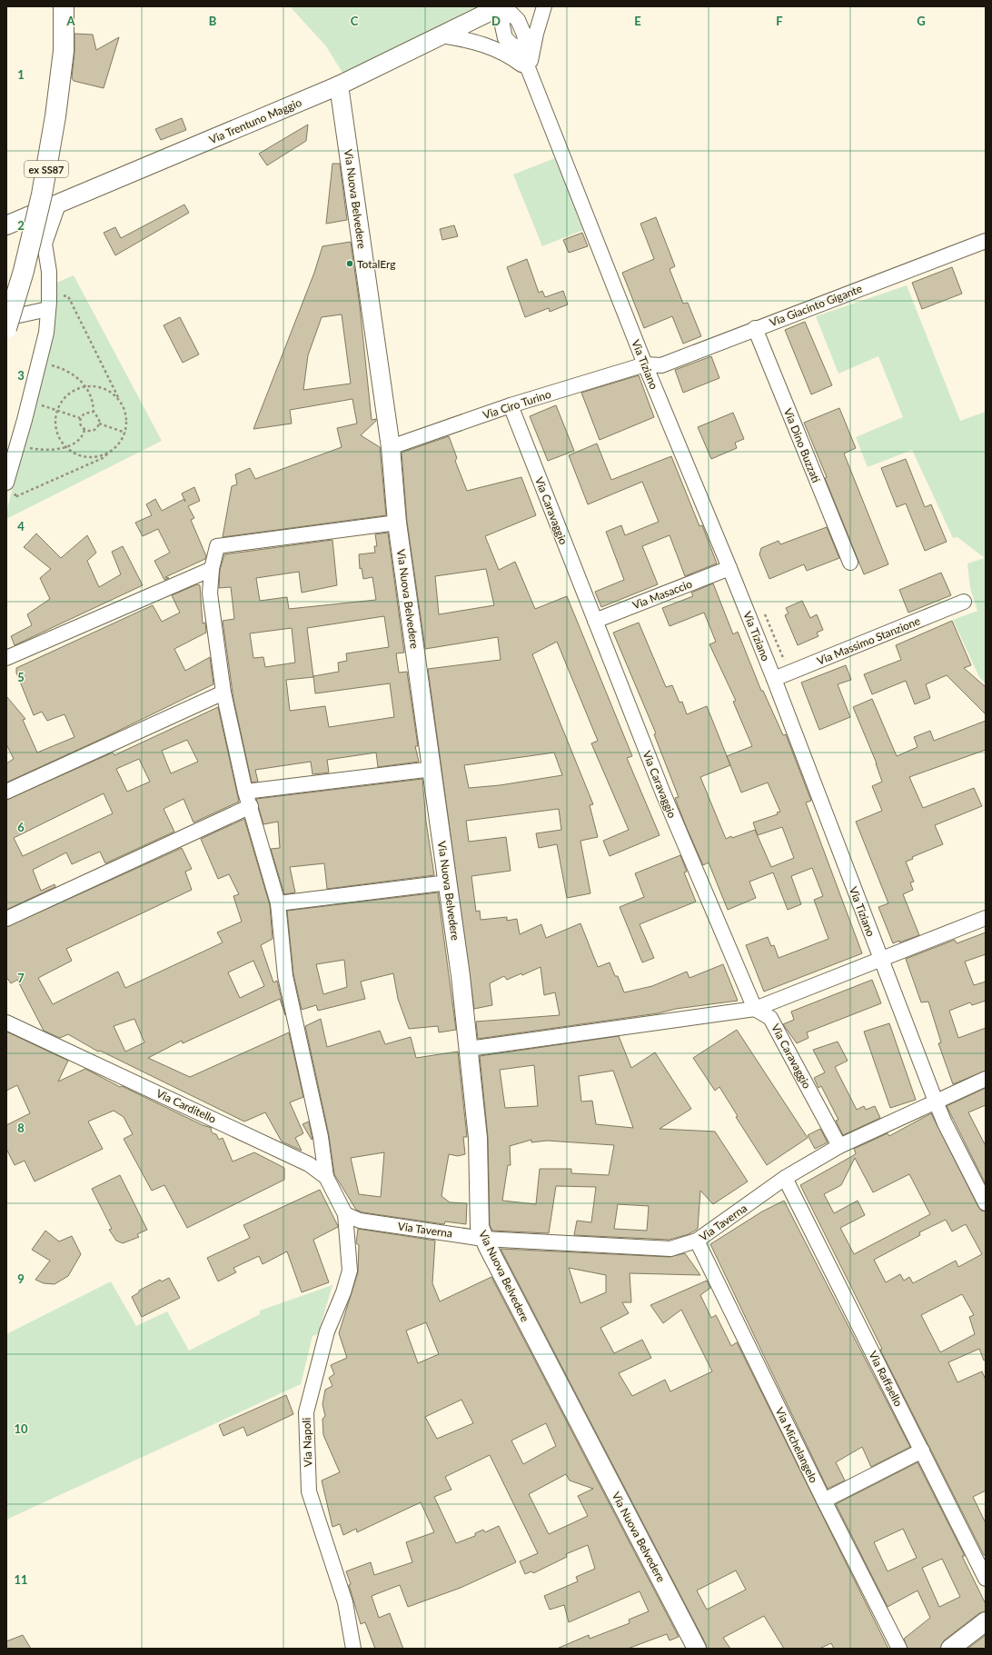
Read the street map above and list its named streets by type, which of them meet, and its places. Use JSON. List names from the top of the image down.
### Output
{
  "streets": {
    "highway": ["ex SS87"],
    "street": [
      "Via Trentuno Maggio",
      "Via Nuova Belvedere",
      "Via Giacinto Gigante",
      "Via Tiziano",
      "Via Ciro Turino",
      "Via Dino Buzzati",
      "Via Caravaggio",
      "Via Masaccio",
      "Via Massimo Stanzione",
      "Via Carditello",
      "Via Taverna",
      "Via Raffaello",
      "Via Napoli",
      "Via Michelangelo"
    ]
  },
  "crossings": [
    ["Via Trentuno Maggio", "Via Nuova Belvedere"],
    ["Via Trentuno Maggio", "Via Tiziano"],
    ["Via Nuova Belvedere", "Via Ciro Turino"],
    ["Via Nuova Belvedere", "Via Taverna"],
    ["Via Giacinto Gigante", "Via Tiziano"],
    ["Via Giacinto Gigante", "Via Ciro Turino"],
    ["Via Giacinto Gigante", "Via Dino Buzzati"],
    ["Via Tiziano", "Via Ciro Turino"],
    ["Via Tiziano", "Via Masaccio"],
    ["Via Tiziano", "Via Massimo Stanzione"],
    ["Via Tiziano", "Via Taverna"],
    ["Via Ciro Turino", "Via Caravaggio"],
    ["Via Caravaggio", "Via Masaccio"],
    ["Via Caravaggio", "Via Taverna"],
    ["Via Carditello", "Via Taverna"],
    ["Via Carditello", "Via Napoli"],
    ["Via Taverna", "Via Raffaello"],
    ["Via Taverna", "Via Napoli"],
    ["Via Taverna", "Via Michelangelo"]
  ],
  "places": ["TotalErg"],
  "grid": {
    "columns": [
      "A",
      "B",
      "C",
      "D",
      "E",
      "F",
      "G"
    ],
    "rows": [
      "1",
      "2",
      "3",
      "4",
      "5",
      "6",
      "7",
      "8",
      "9",
      "10",
      "11"
    ]
  }
}
